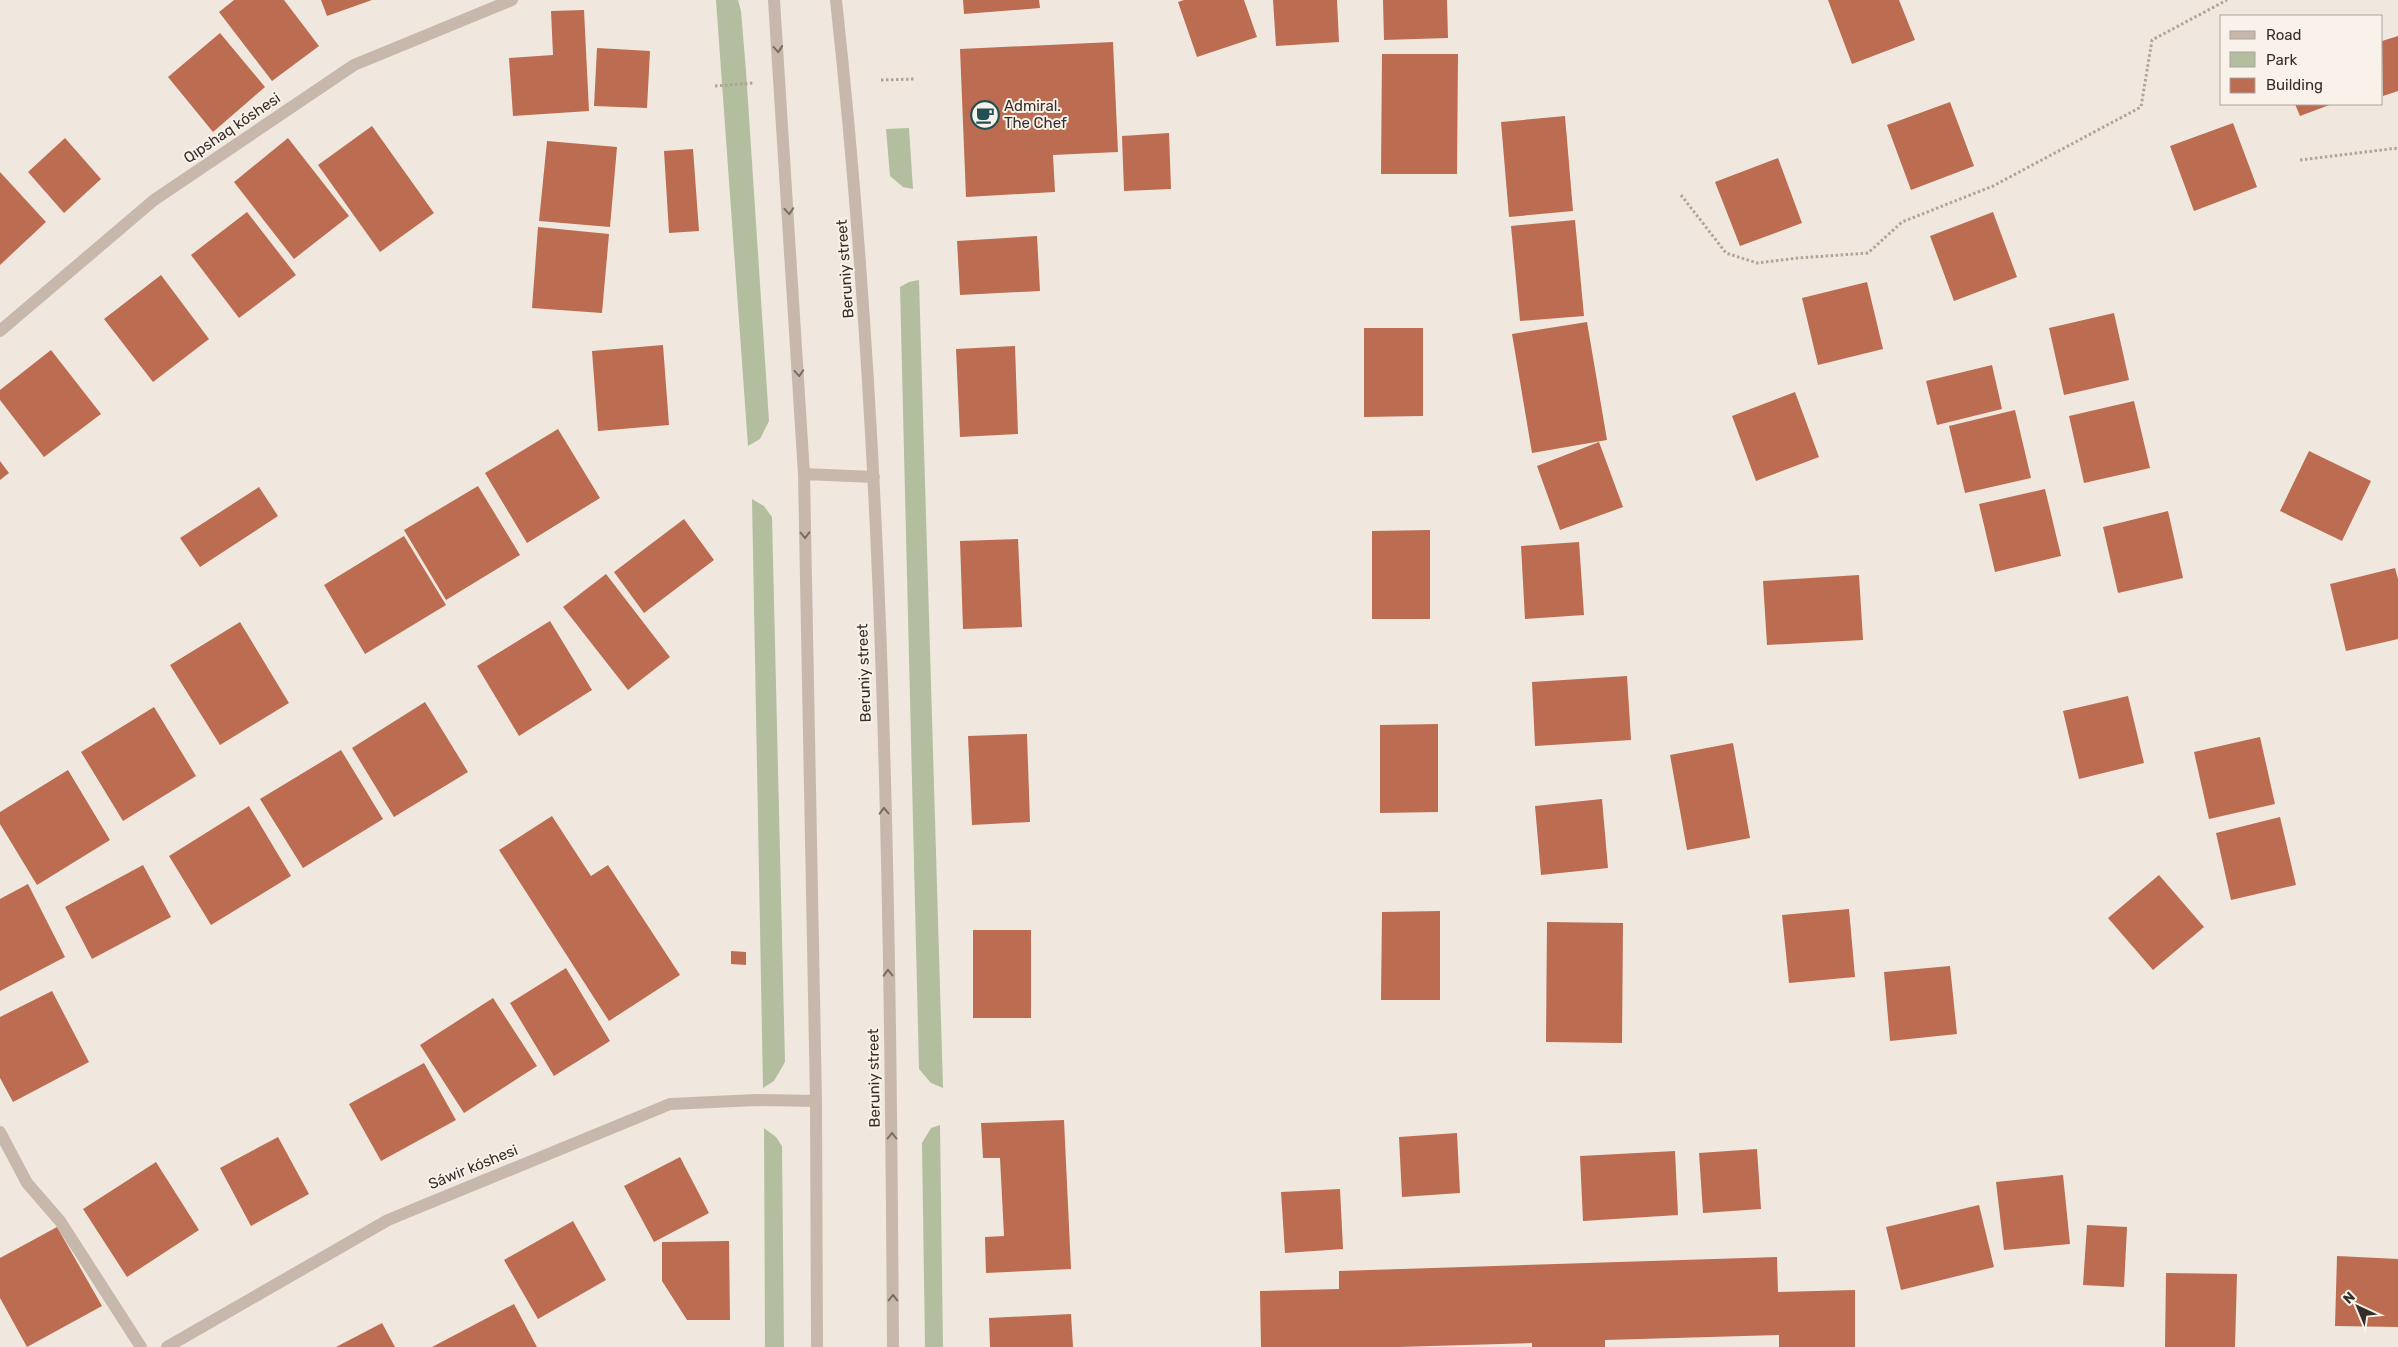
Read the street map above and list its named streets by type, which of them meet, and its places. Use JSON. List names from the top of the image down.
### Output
{
  "streets": {
    "street": ["Qıpshaq kóshesi", "Beruniy street", "Sáwir kóshesi"]
  },
  "places": {
    "cafe": ["Admiral. The Chef"]
  },
  "legend": ["Road", "Park", "Building"],
  "north": "top left"
}
